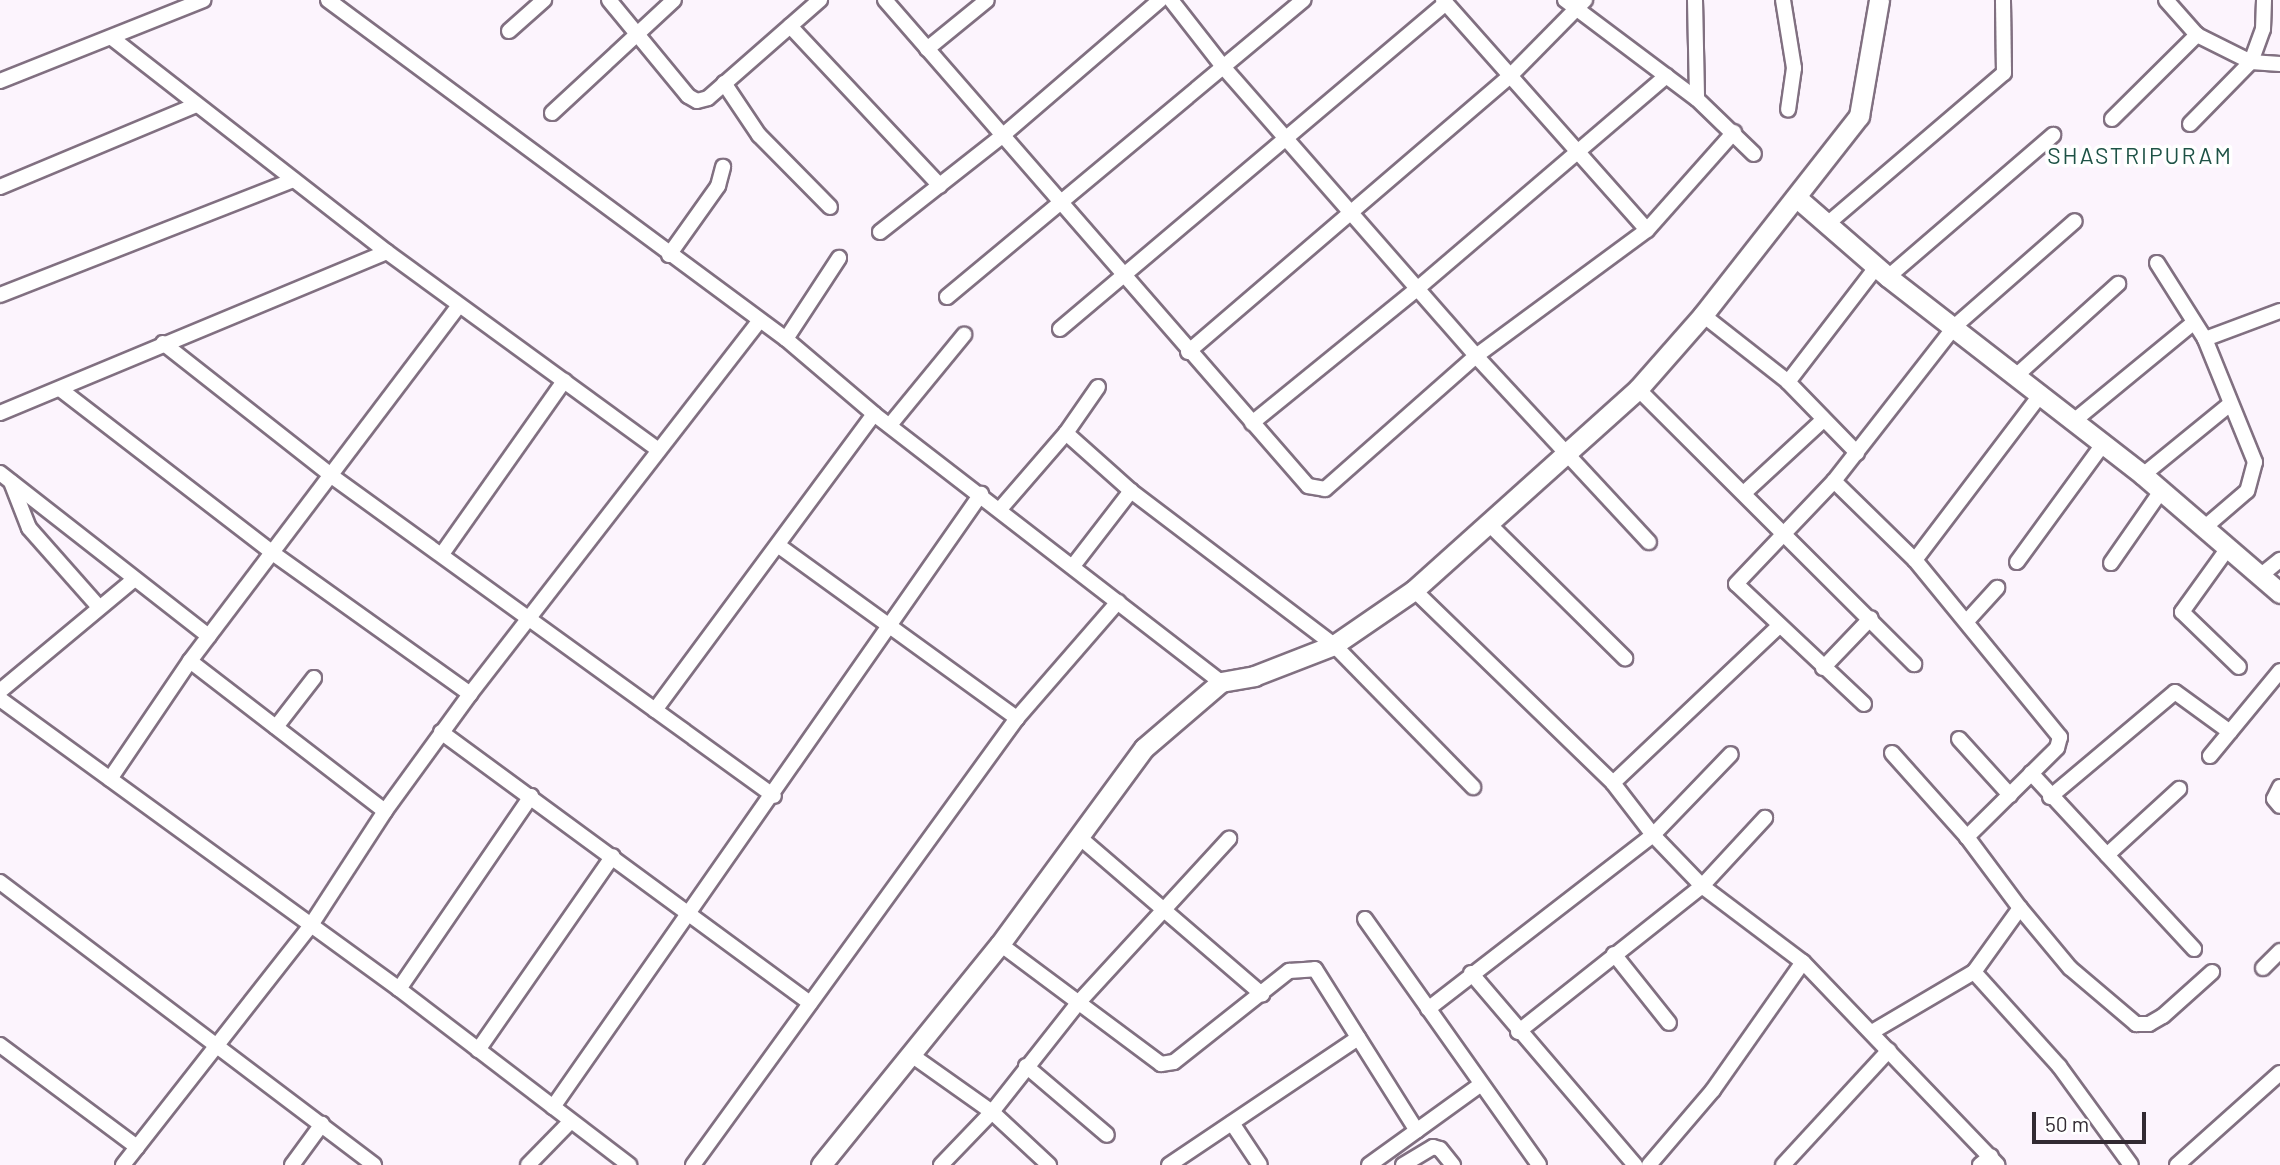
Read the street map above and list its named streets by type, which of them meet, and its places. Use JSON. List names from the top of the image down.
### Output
{
  "districts": ["SHASTRIPURAM"],
  "scale_bar": "50 m"
}
